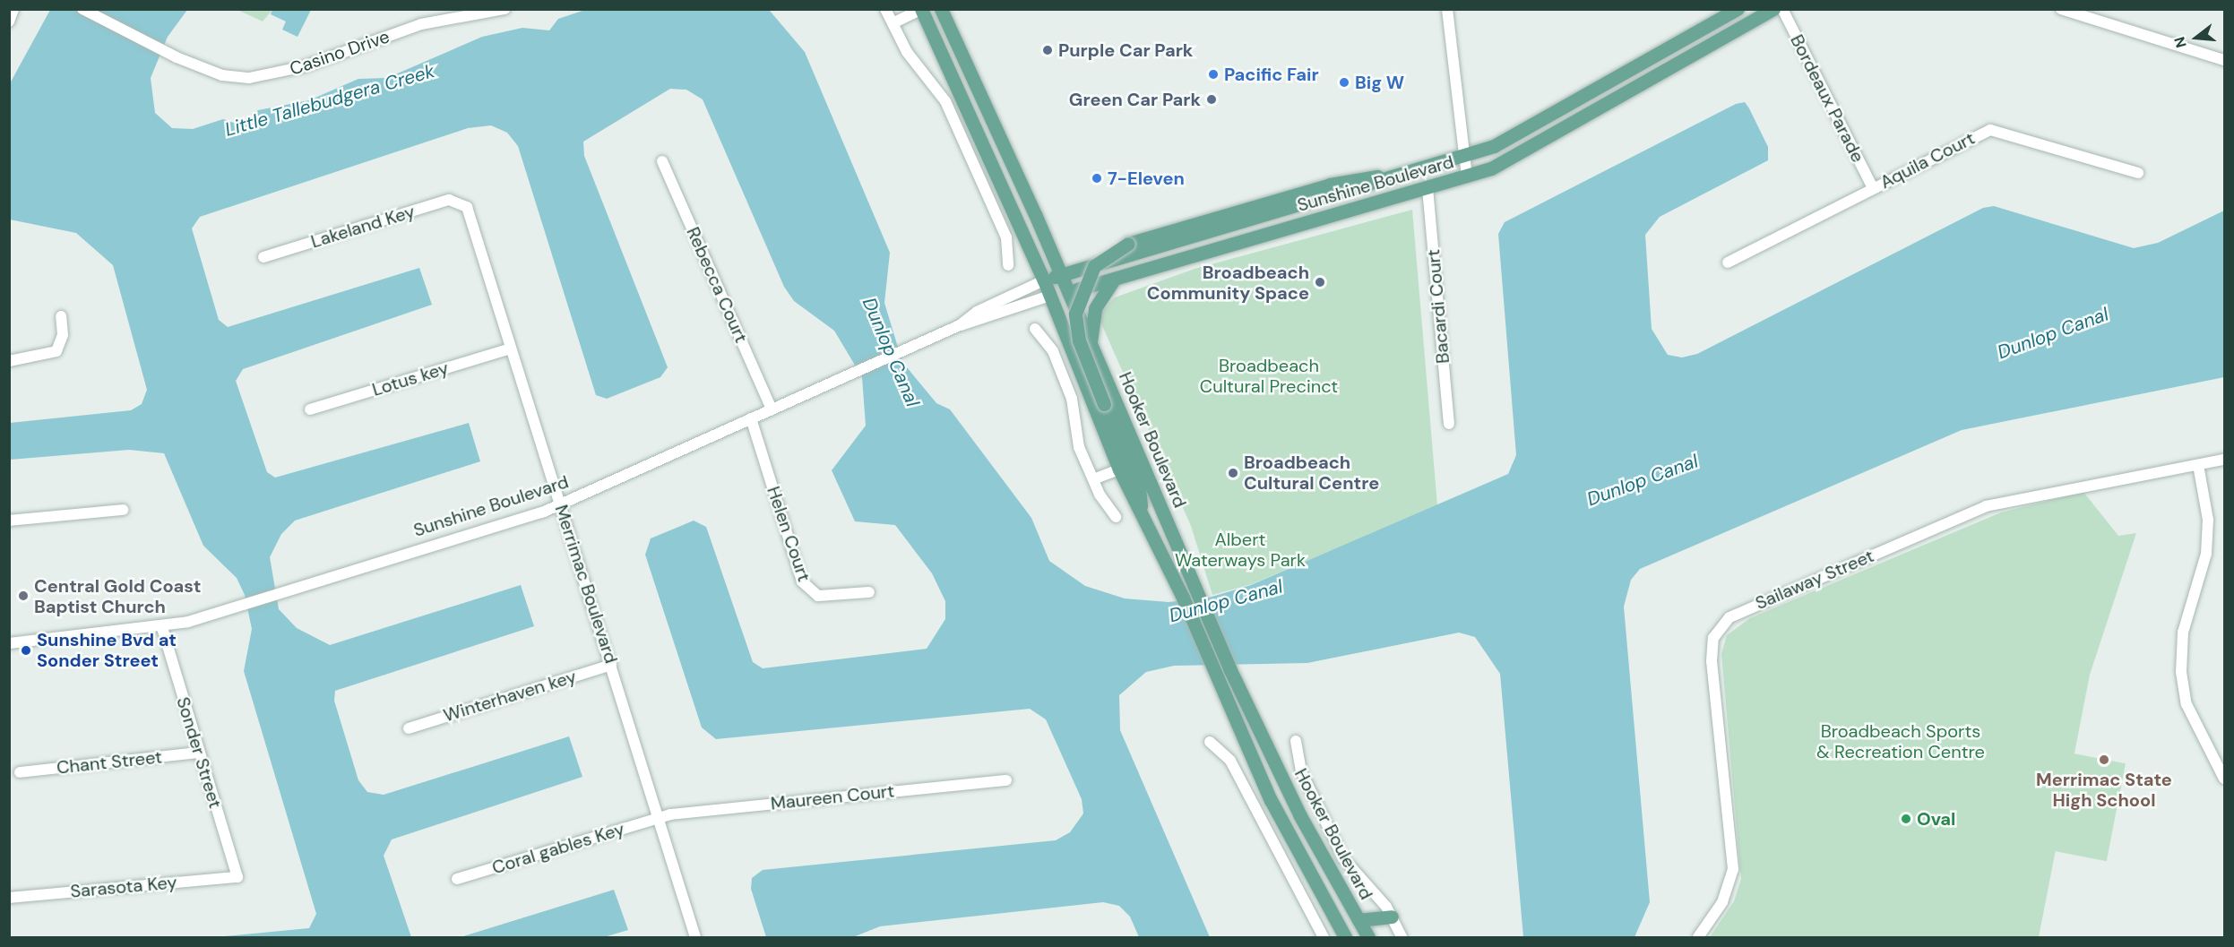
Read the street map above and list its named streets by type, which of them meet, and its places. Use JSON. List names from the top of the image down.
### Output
{
  "streets": {
    "main road": ["Sunshine Boulevard", "Hooker Boulevard"],
    "street": [
      "Casino Drive",
      "Bordeaux Parade",
      "Aquila Court",
      "Lakeland Key",
      "Rebecca Court",
      "Bacardi Court",
      "Lotus key",
      "Helen Court",
      "Sailaway Street",
      "Merrimac Boulevard",
      "Winterhaven key",
      "Sonder Street",
      "Chant Street",
      "Maureen Court",
      "Coral gables Key",
      "Sarasota Key"
    ]
  },
  "crossings": [
    ["Bordeaux Parade", "Aquila Court"],
    ["Sunshine Boulevard", "Rebecca Court"],
    ["Sunshine Boulevard", "Bacardi Court"],
    ["Sunshine Boulevard", "Hooker Boulevard"],
    ["Sunshine Boulevard", "Helen Court"],
    ["Sunshine Boulevard", "Merrimac Boulevard"],
    ["Sunshine Boulevard", "Sonder Street"],
    ["Lakeland Key", "Merrimac Boulevard"],
    ["Lotus key", "Merrimac Boulevard"],
    ["Merrimac Boulevard", "Winterhaven key"],
    ["Merrimac Boulevard", "Maureen Court"],
    ["Merrimac Boulevard", "Coral gables Key"],
    ["Sonder Street", "Chant Street"],
    ["Sonder Street", "Sarasota Key"],
    ["Maureen Court", "Coral gables Key"]
  ],
  "water": ["Little Tallebudgera Creek", "Dunlop Canal"],
  "parks": ["Broadbeach Cultural Precinct", "Albert Waterways Park", "Broadbeach Sports & Recreation Centre"],
  "places": [
    "Purple Car Park",
    "Pacific Fair",
    "Big W",
    "Green Car Park",
    "7-Eleven",
    "Broadbeach Community Space",
    "Broadbeach Cultural Centre",
    "Central Gold Coast Baptist Church",
    "Sunshine Bvd at Sonder Street",
    "Merrimac State High School",
    "Oval"
  ],
  "north": "left"
}
